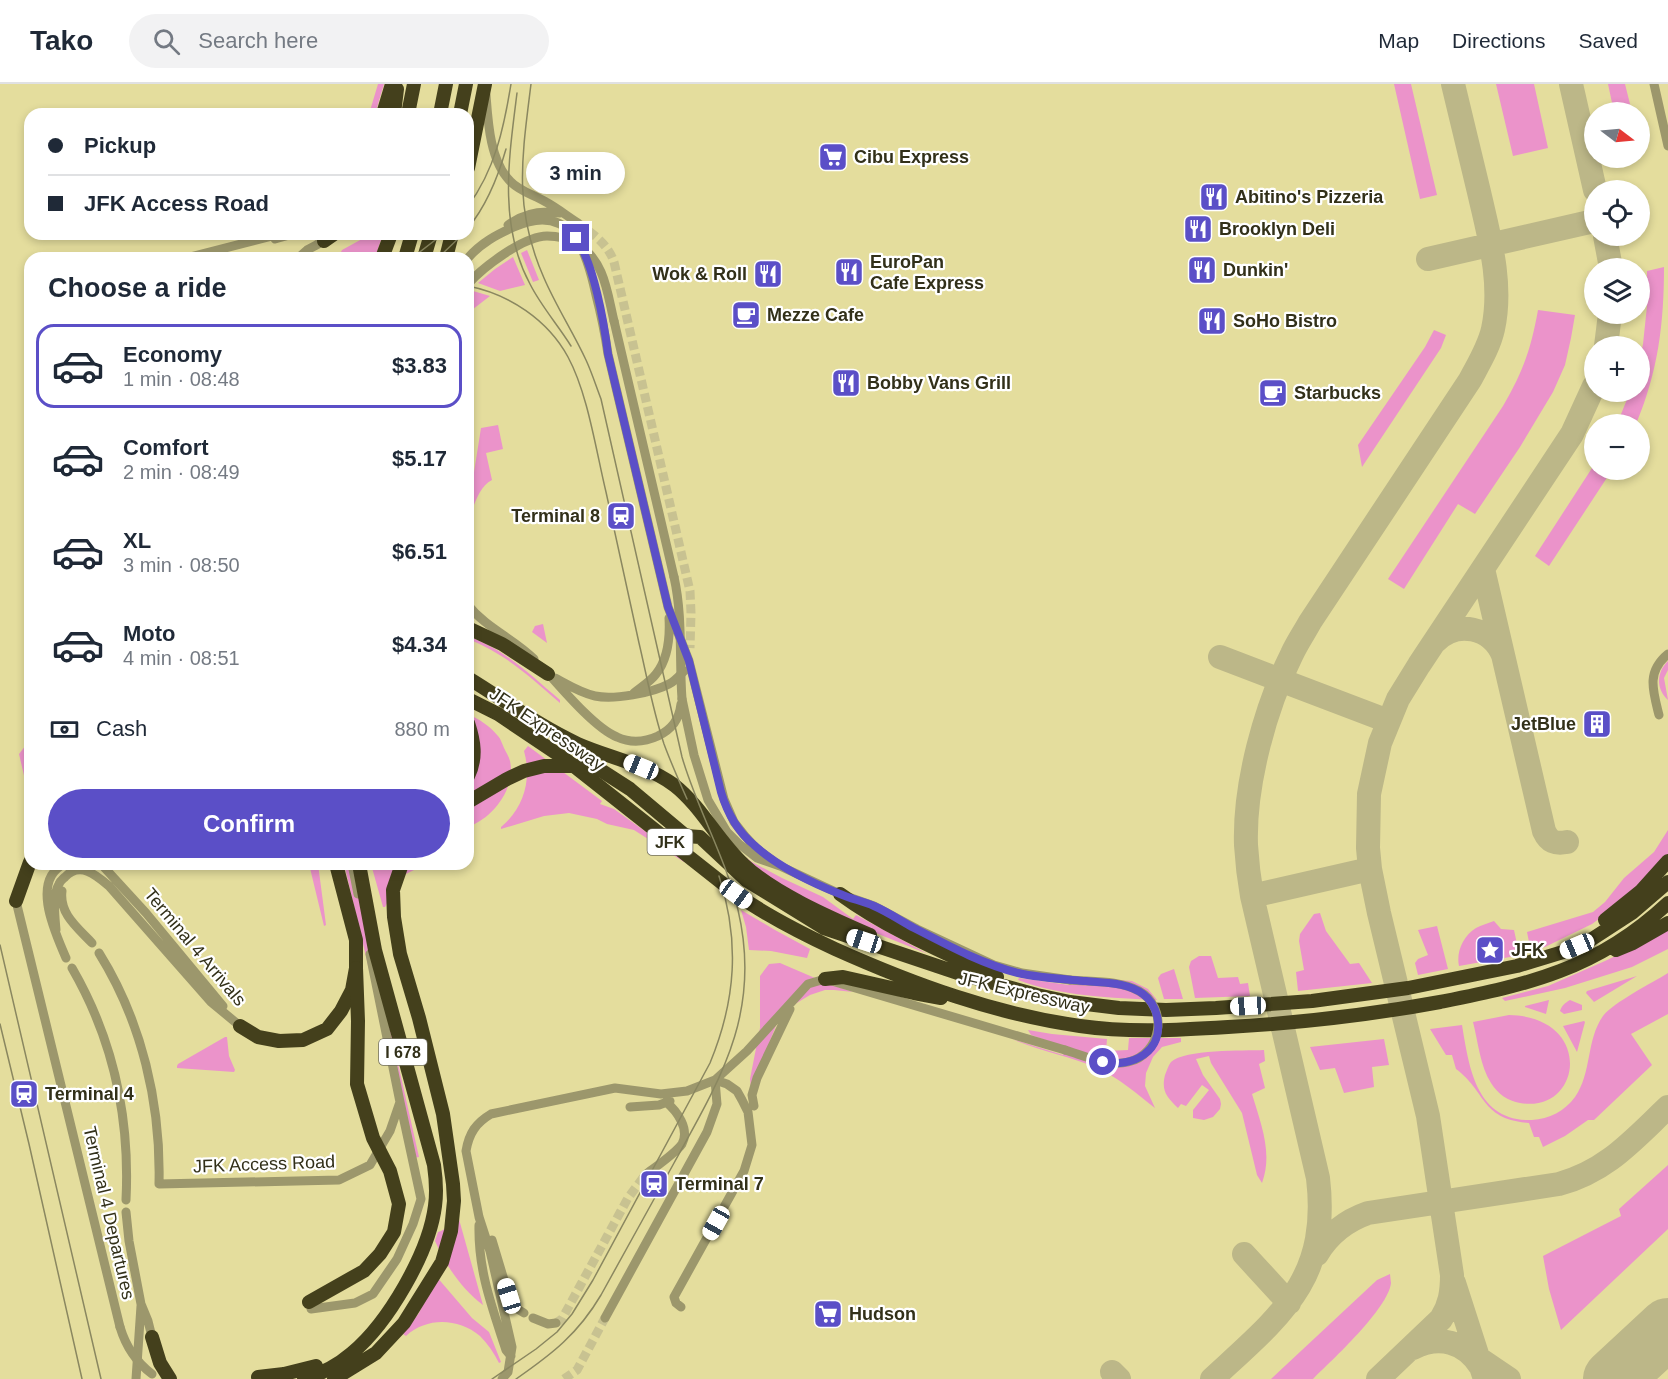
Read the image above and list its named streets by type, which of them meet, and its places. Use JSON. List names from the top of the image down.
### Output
{
  "streets": {
    "highway": ["JFK Expressway", "JFK", "I 678"],
    "street": ["Terminal 4 Arrivals", "JFK Access Road", "Terminal 4 Departures"]
  },
  "places": {
    "supermarket": ["Cibu Express", "Hudson"],
    "restaurant": [
      "Abitino's Pizzeria",
      "Brooklyn Deli",
      "Dunkin'",
      "EuroPan Cafe Express",
      "Wok & Roll",
      "SoHo Bistro",
      "Bobby Vans Grill"
    ],
    "cafe": ["Mezze Cafe", "Starbucks"],
    "station": ["Terminal 8", "Terminal 4", "Terminal 7"],
    "building": ["JetBlue"],
    "place": ["JFK"]
  },
  "north": "right",
  "page": {
    "header": "Tako",
    "search": "Search here",
    "nav": ["Map", "Directions", "Saved"],
    "map_buttons": ["+", "−"],
    "banner": ["Pickup", "JFK Access Road"],
    "bubble": "3 min",
    "heading": "Choose a ride",
    "list": [
      {
        "name": "Economy",
        "note": "1 min · 08:48",
        "value": "$3.83"
      },
      {
        "name": "Comfort",
        "note": "2 min · 08:49",
        "value": "$5.17"
      },
      {
        "name": "XL",
        "note": "3 min · 08:50",
        "value": "$6.51"
      },
      {
        "name": "Moto",
        "note": "4 min · 08:51",
        "value": "$4.34"
      }
    ],
    "pay": ["Cash", "880 m"],
    "buttons": "Confirm"
  }
}
